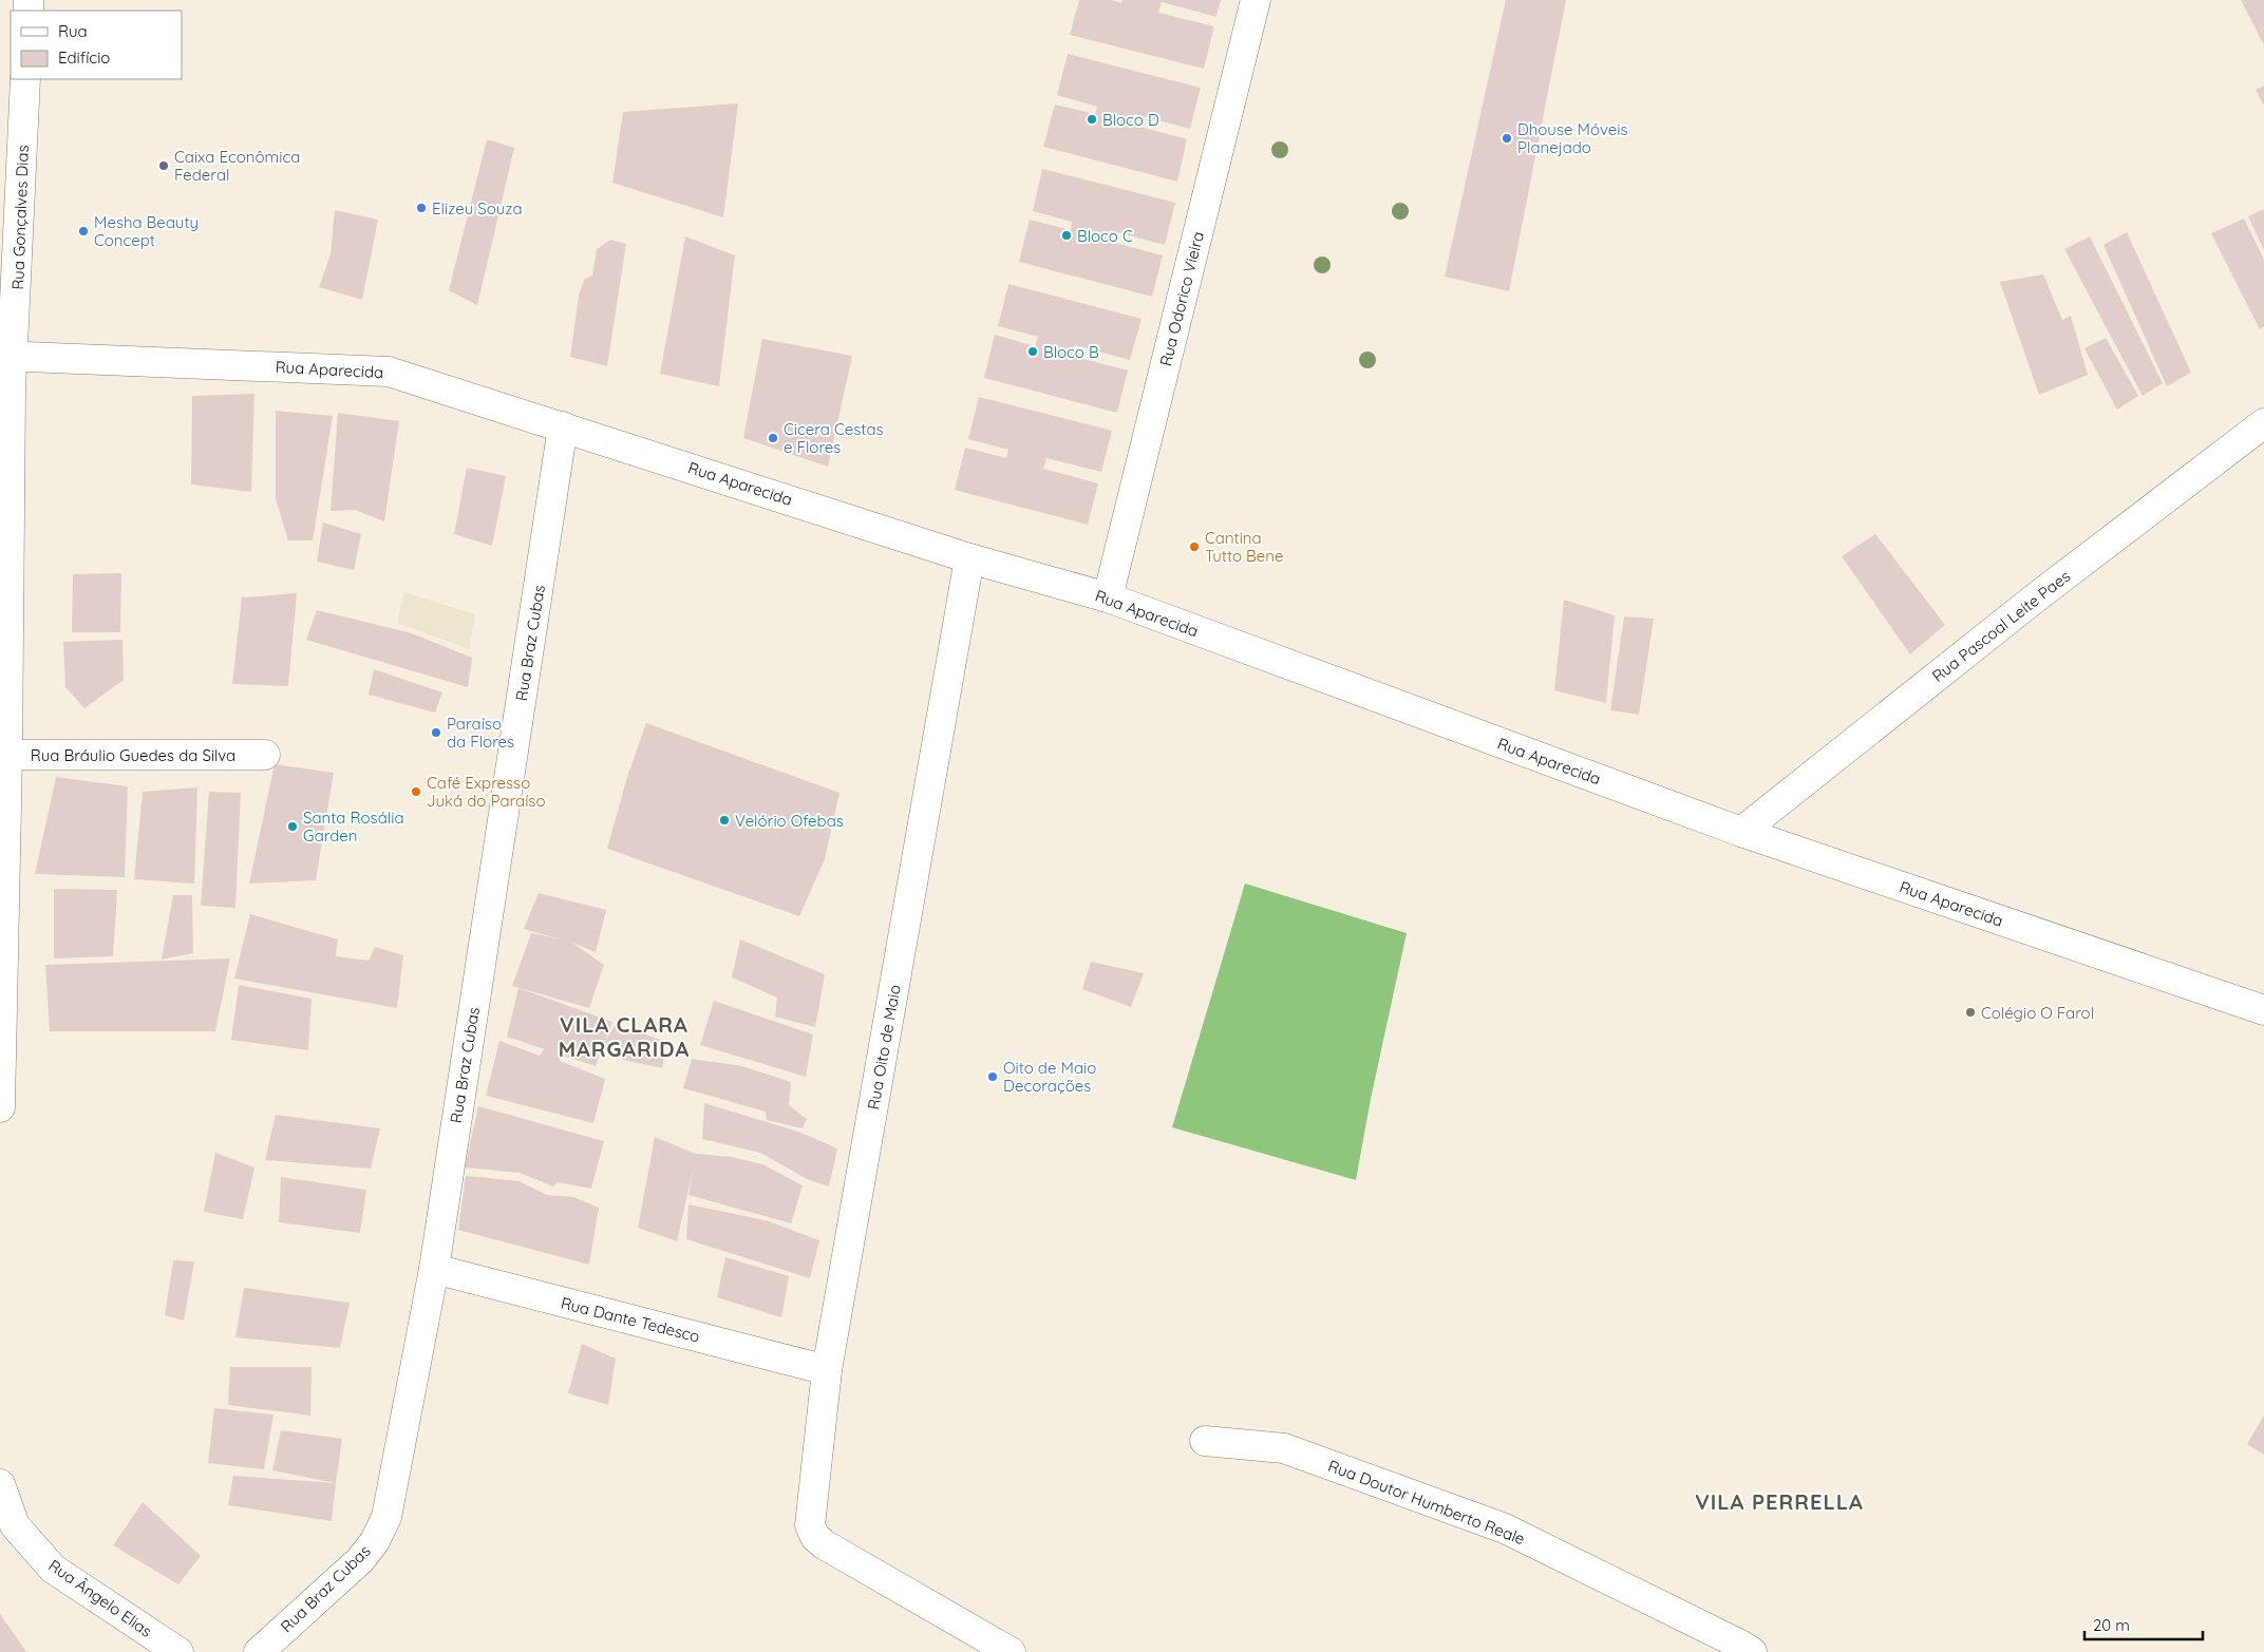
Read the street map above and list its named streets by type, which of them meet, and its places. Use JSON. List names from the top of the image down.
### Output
{
  "streets": {
    "street": [
      "Rua Gonçalves Dias",
      "Rua Odorico Vieira",
      "Rua Aparecida",
      "Rua Pascoal Leite Paes",
      "Rua Braz Cubas",
      "Rua Bráulio Guedes da Silva",
      "Rua Oito de Maio",
      "Rua Dante Tedesco",
      "Rua Doutor Humberto Reale",
      "Rua Ângelo Elias"
    ]
  },
  "crossings": [
    ["Rua Gonçalves Dias", "Rua Aparecida"],
    ["Rua Odorico Vieira", "Rua Aparecida"],
    ["Rua Aparecida", "Rua Pascoal Leite Paes"],
    ["Rua Aparecida", "Rua Braz Cubas"],
    ["Rua Aparecida", "Rua Oito de Maio"],
    ["Rua Braz Cubas", "Rua Dante Tedesco"],
    ["Rua Oito de Maio", "Rua Dante Tedesco"]
  ],
  "districts": ["VILA CLARA MARGARIDA", "VILA PERRELLA"],
  "places": [
    "Bloco D",
    "Dhouse Móveis Planejado",
    "Caixa Econômica Federal",
    "Elizeu Souza",
    "Mesha Beauty Concept",
    "Bloco C",
    "Bloco B",
    "Cicera Cestas e Flores",
    "Cantina Tutto Bene",
    "Paraíso da Flores",
    "Café Expresso Juká do Paraíso",
    "Velório Ofebas",
    "Santa Rosália Garden",
    "Colégio O Farol",
    "Oito de Maio Decorações"
  ],
  "legend": ["Rua", "Edifício"],
  "scale_bar": "20 m"
}
